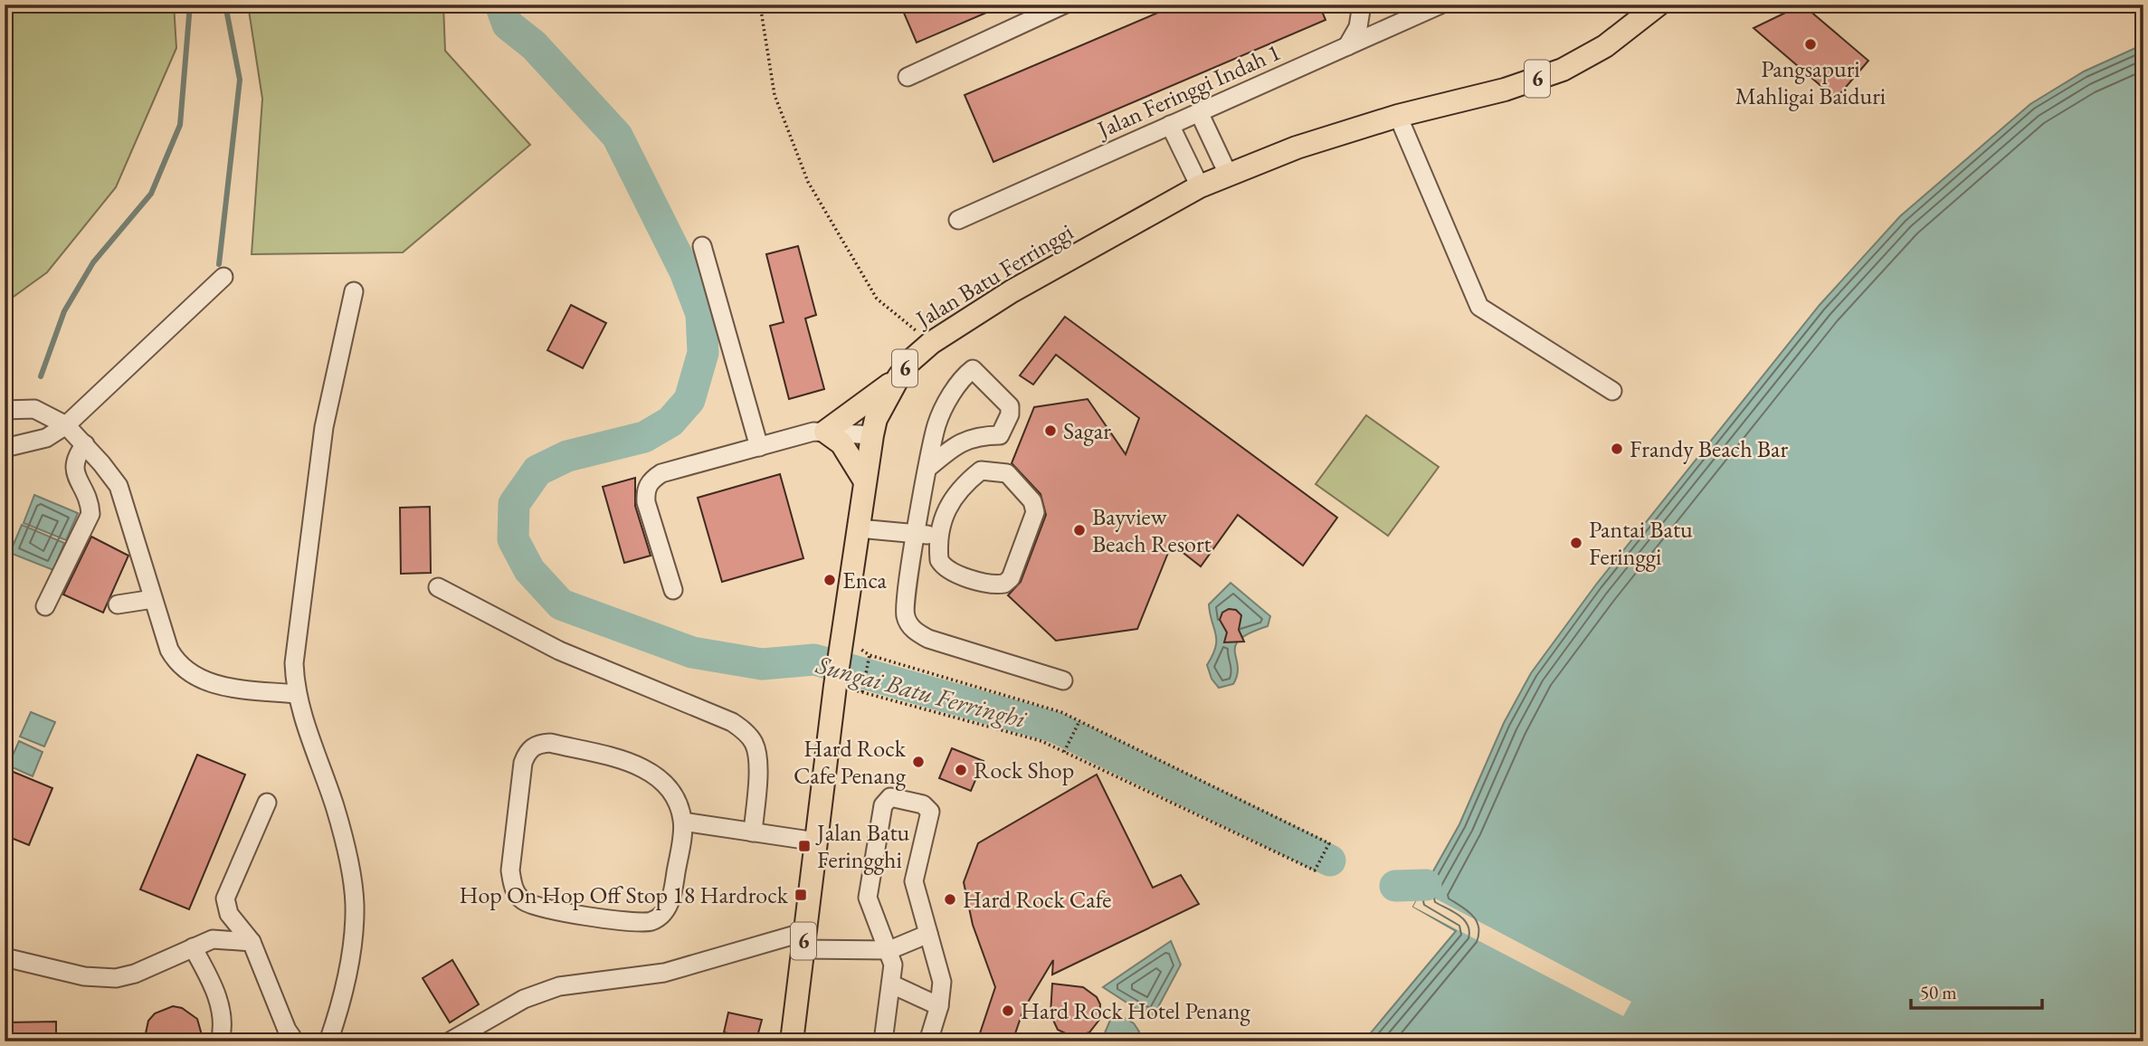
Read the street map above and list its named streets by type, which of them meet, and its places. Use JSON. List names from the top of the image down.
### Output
{
  "streets": {
    "main road": ["6", "Jalan Batu Ferringgi"],
    "street": ["Jalan Feringgi Indah 1"]
  },
  "crossings": [
    ["6", "Jalan Batu Ferringgi"]
  ],
  "water": ["Sungai Batu Ferringhi"],
  "places": {
    "other": [
      "Pangsapuri Mahligai Baiduri",
      "Sagar",
      "Frandy Beach Bar",
      "Bayview Beach Resort",
      "Pantai Batu Feringgi",
      "Enca",
      "Hard Rock Cafe Penang",
      "Rock Shop",
      "Hard Rock Cafe",
      "Hard Rock Hotel Penang"
    ],
    "transit": ["Jalan Batu Feringghi", "Hop On Hop Off Stop 18 Hardrock"]
  },
  "scale_bar": "50 m"
}
